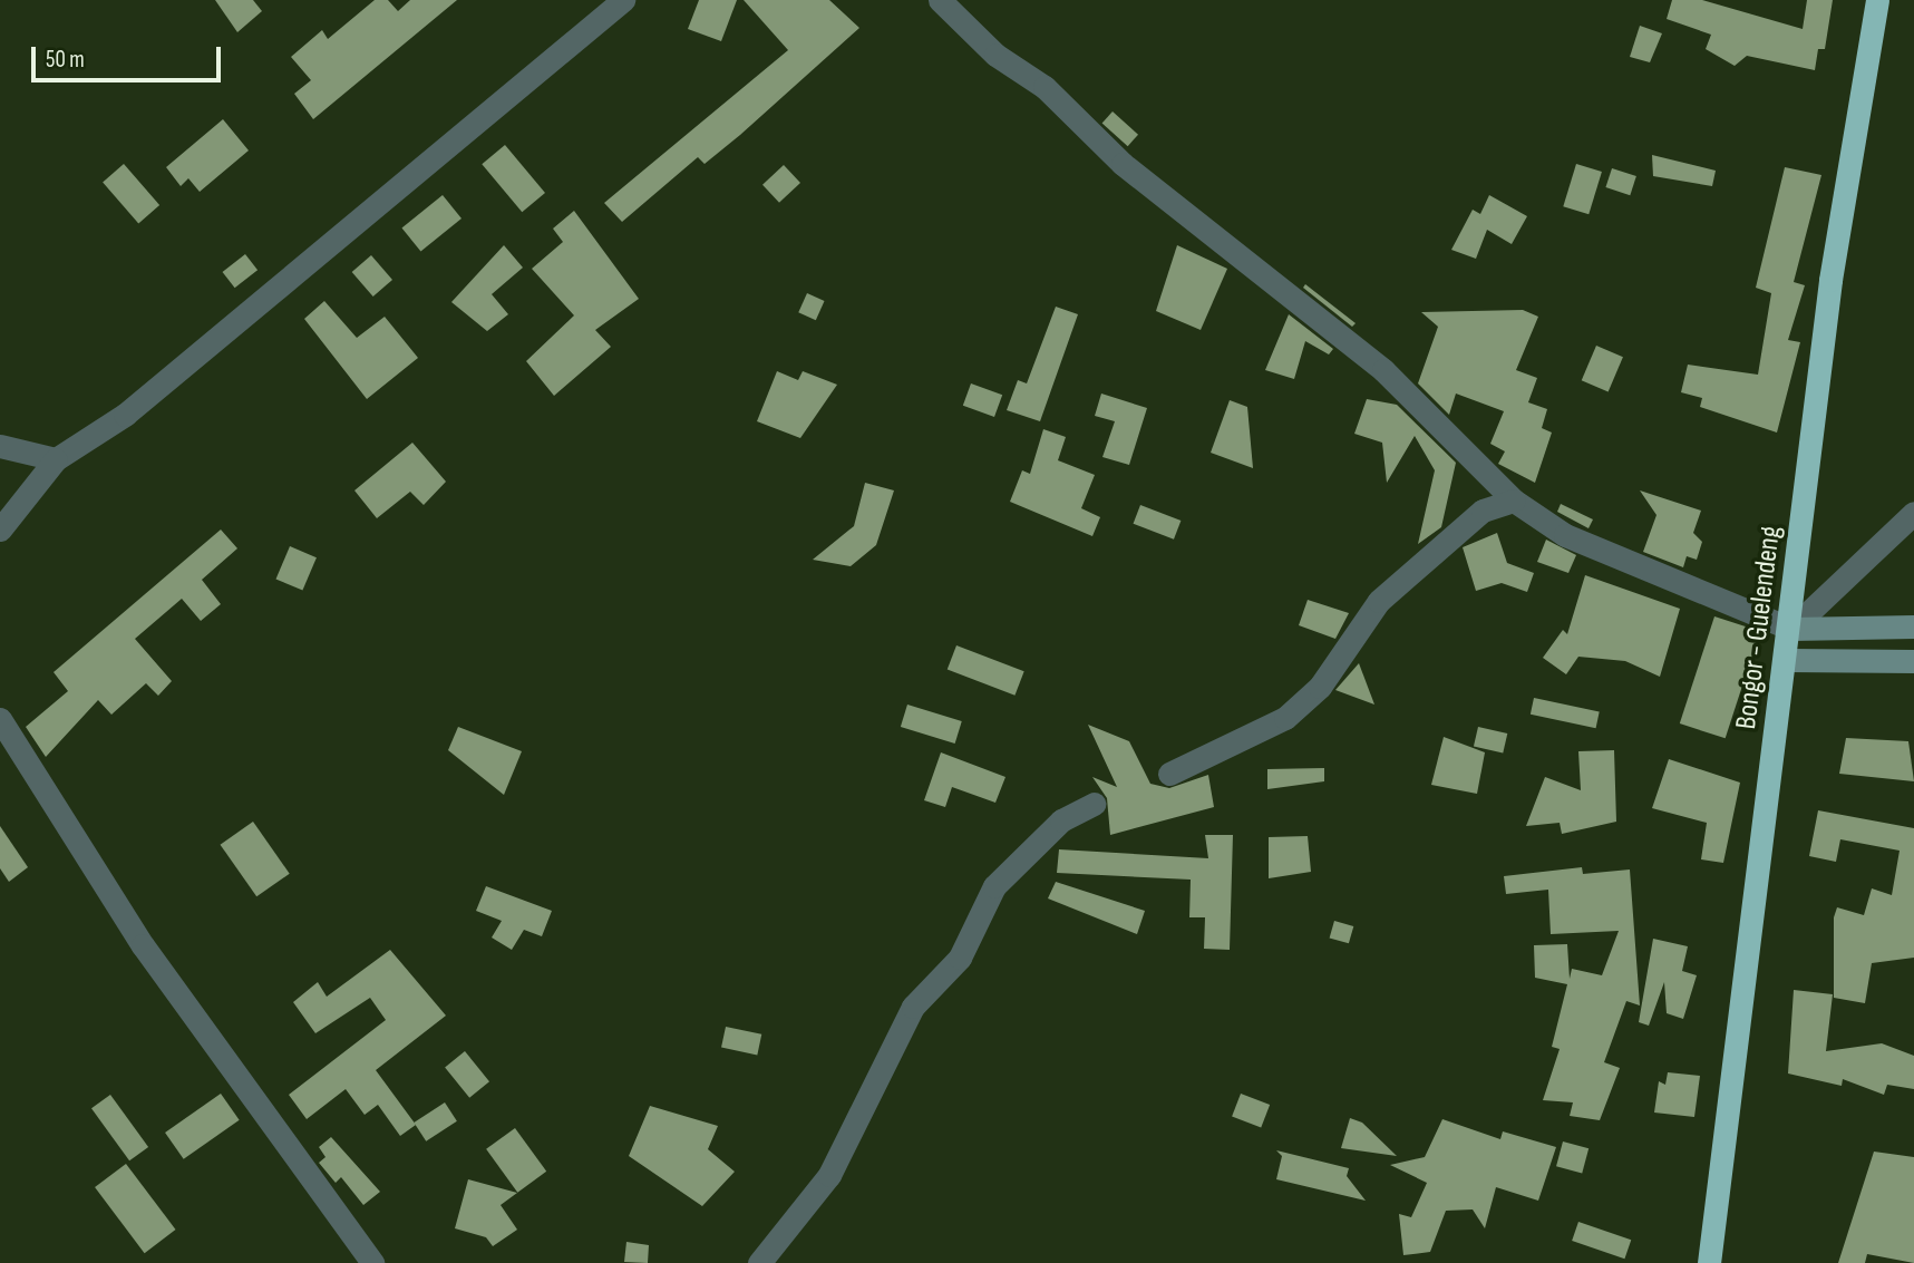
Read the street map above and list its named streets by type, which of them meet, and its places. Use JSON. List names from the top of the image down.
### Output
{
  "streets": {
    "highway": ["Bongor - Guelendeng"]
  },
  "scale_bar": "50 m"
}
